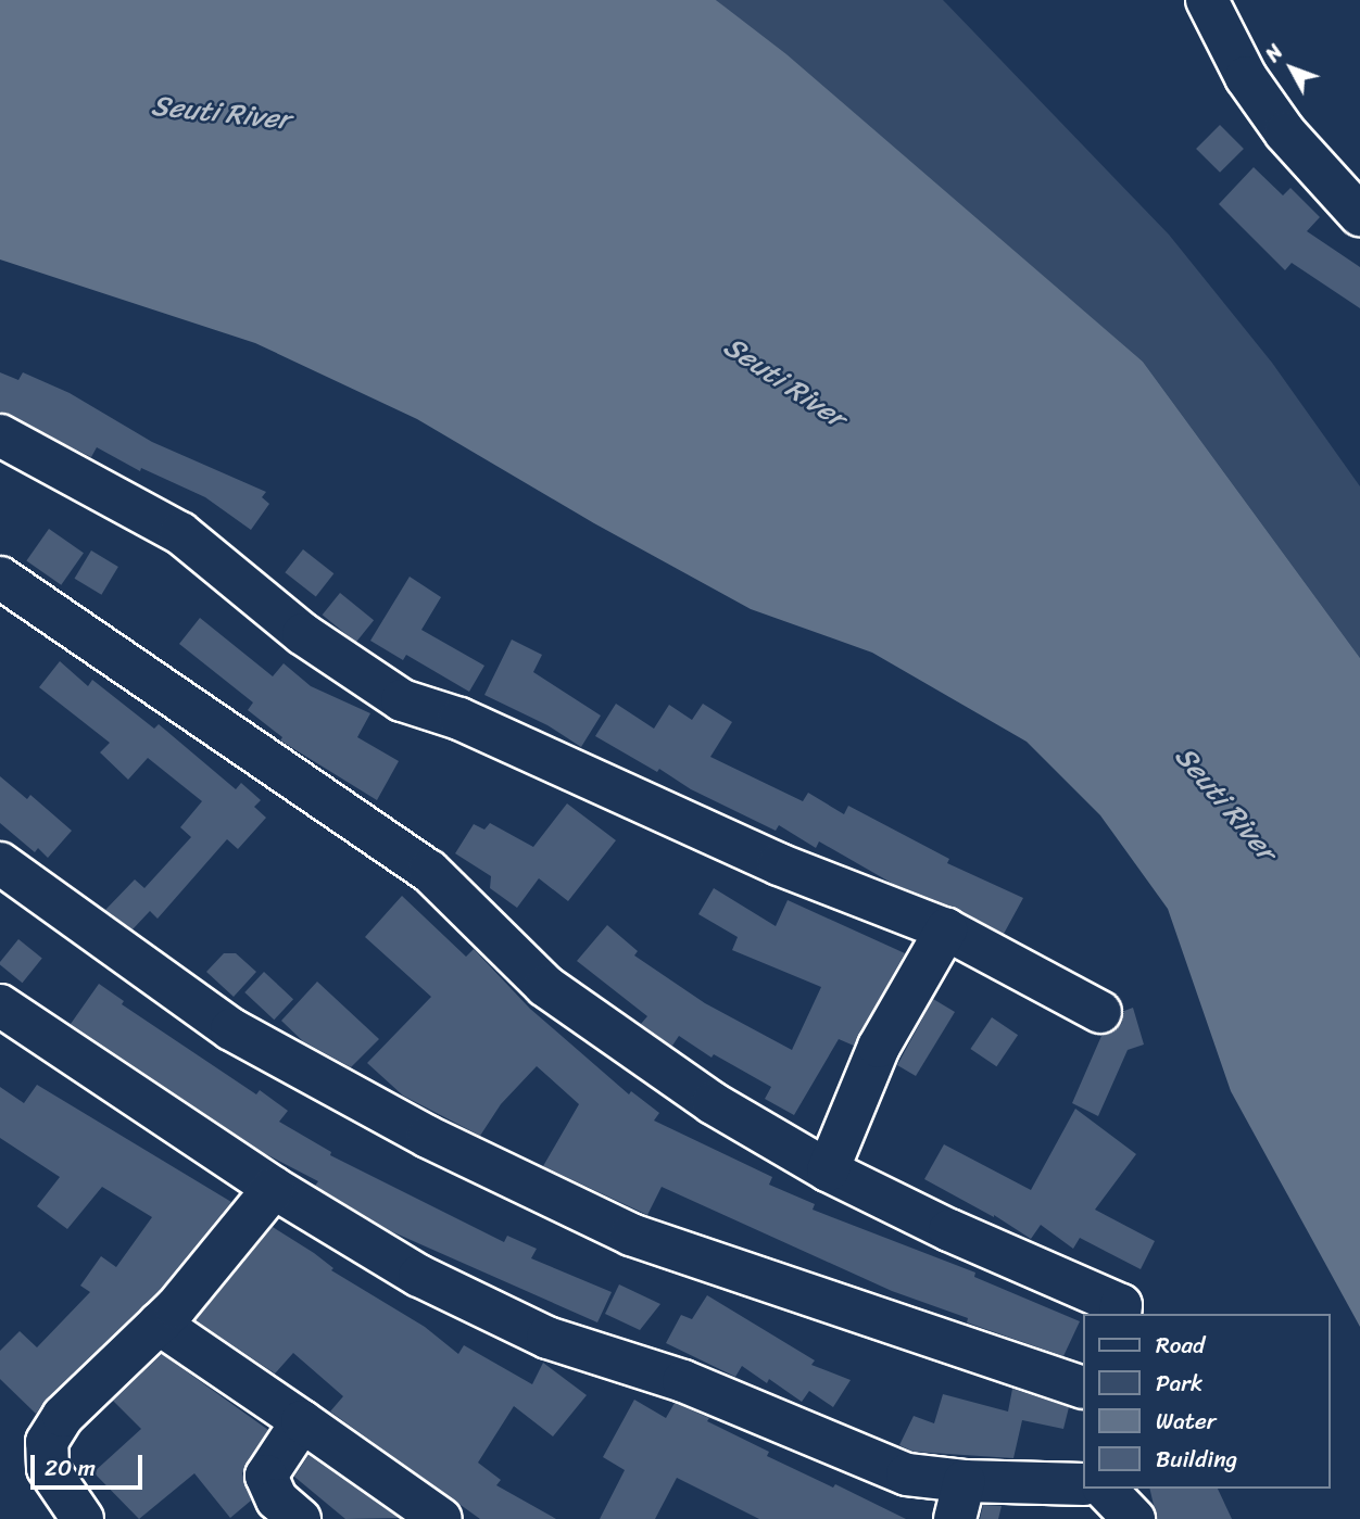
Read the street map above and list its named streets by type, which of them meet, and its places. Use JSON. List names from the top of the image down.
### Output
{
  "water": ["Seuti River"],
  "legend": [
    "Road",
    "Park",
    "Water",
    "Building"
  ],
  "scale_bar": "20 m",
  "north": "top left"
}
